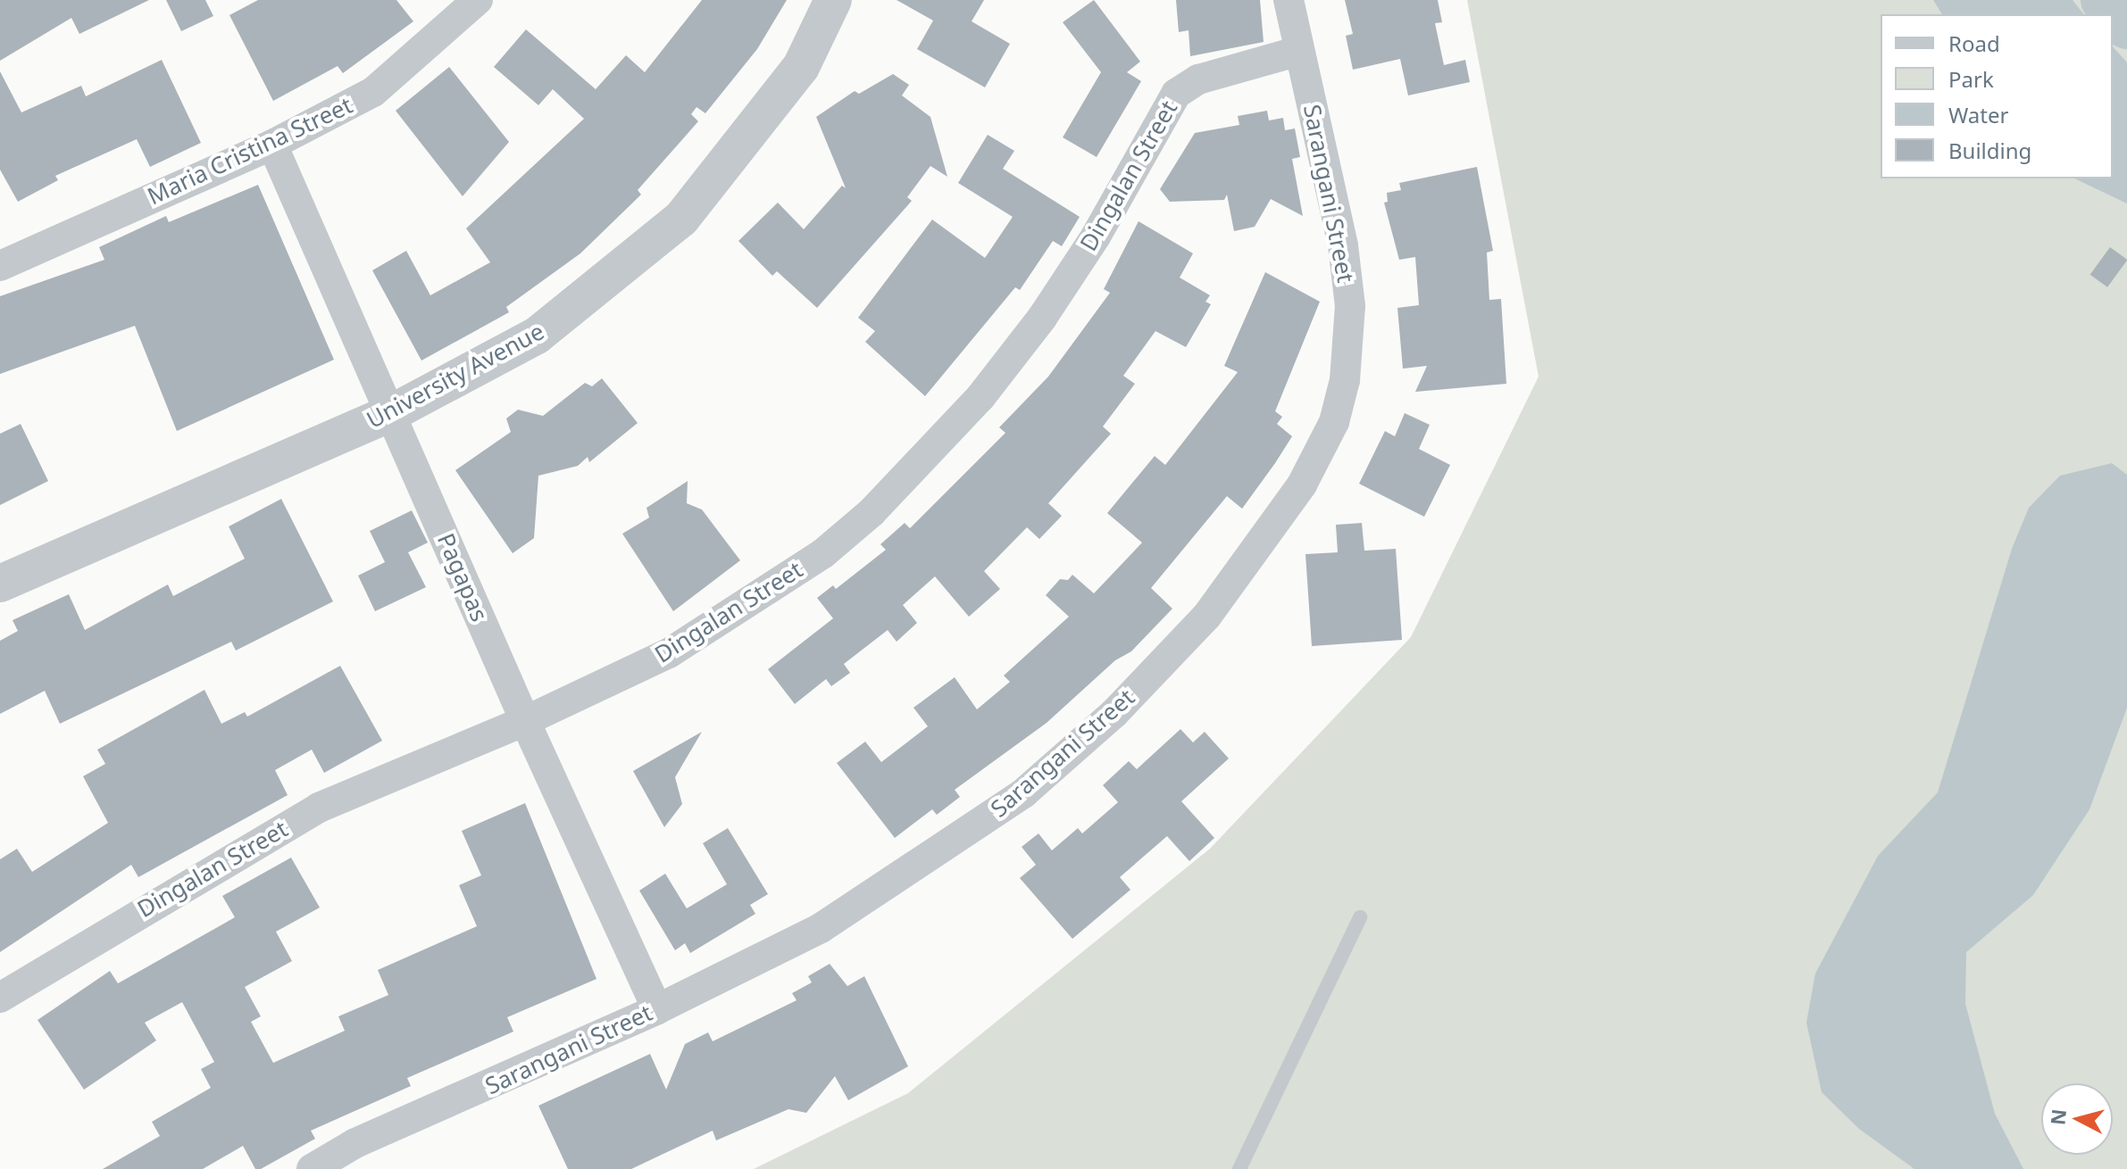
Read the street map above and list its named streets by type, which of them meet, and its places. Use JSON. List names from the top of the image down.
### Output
{
  "streets": {
    "street": [
      "Maria Cristina Street",
      "Dingalan Street",
      "Sarangani Street",
      "University Avenue",
      "Pagapas"
    ]
  },
  "crossings": [
    ["Maria Cristina Street", "Pagapas"],
    ["Dingalan Street", "Sarangani Street"],
    ["Dingalan Street", "Pagapas"],
    ["Sarangani Street", "Pagapas"],
    ["University Avenue", "Pagapas"]
  ],
  "legend": [
    "Road",
    "Park",
    "Water",
    "Building"
  ],
  "north": "left"
}
